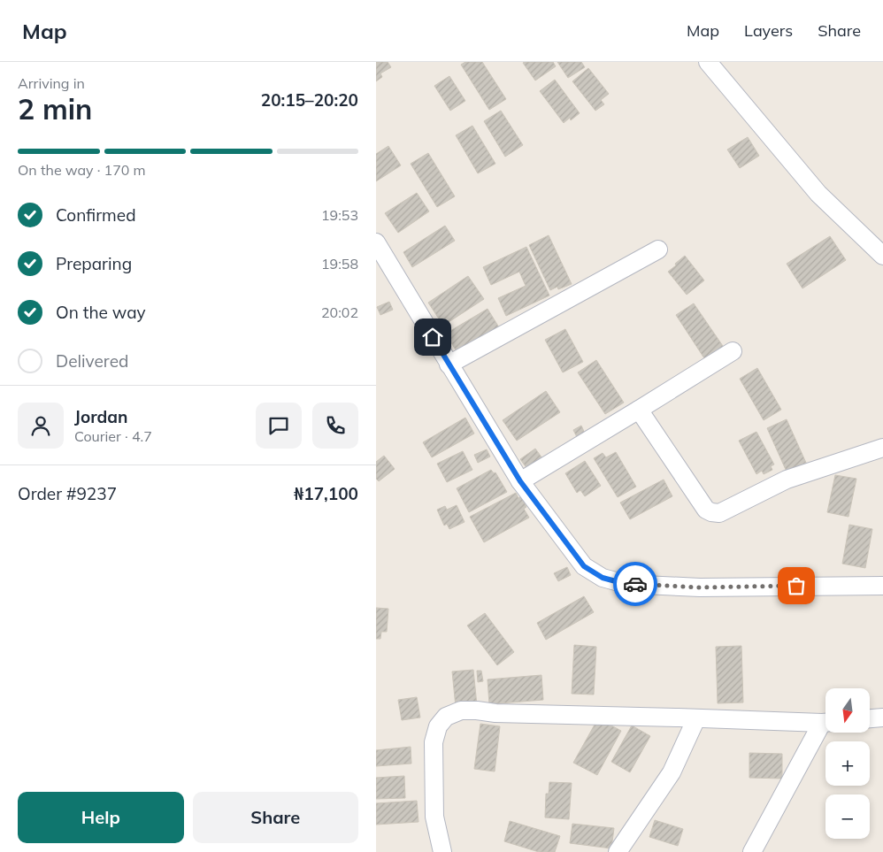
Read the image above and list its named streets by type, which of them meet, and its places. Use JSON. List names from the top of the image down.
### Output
{
  "north": "bottom",
  "page": {
    "header": "Map",
    "nav": ["Map", "Layers", "Share"],
    "heading": ["2 min", "Arriving in", "20:15–20:20"],
    "panel": [
      "Jordan",
      "Courier · 4.7",
      "Order #9237",
      "₦17,100"
    ],
    "bar": "On the way · 170 m",
    "list": [
      ["Confirmed", "19:53"],
      ["Preparing", "19:58"],
      ["On the way", "20:02"],
      "Delivered"
    ],
    "map_buttons": ["+", "−"],
    "buttons": ["Help", "Share"]
  }
}
